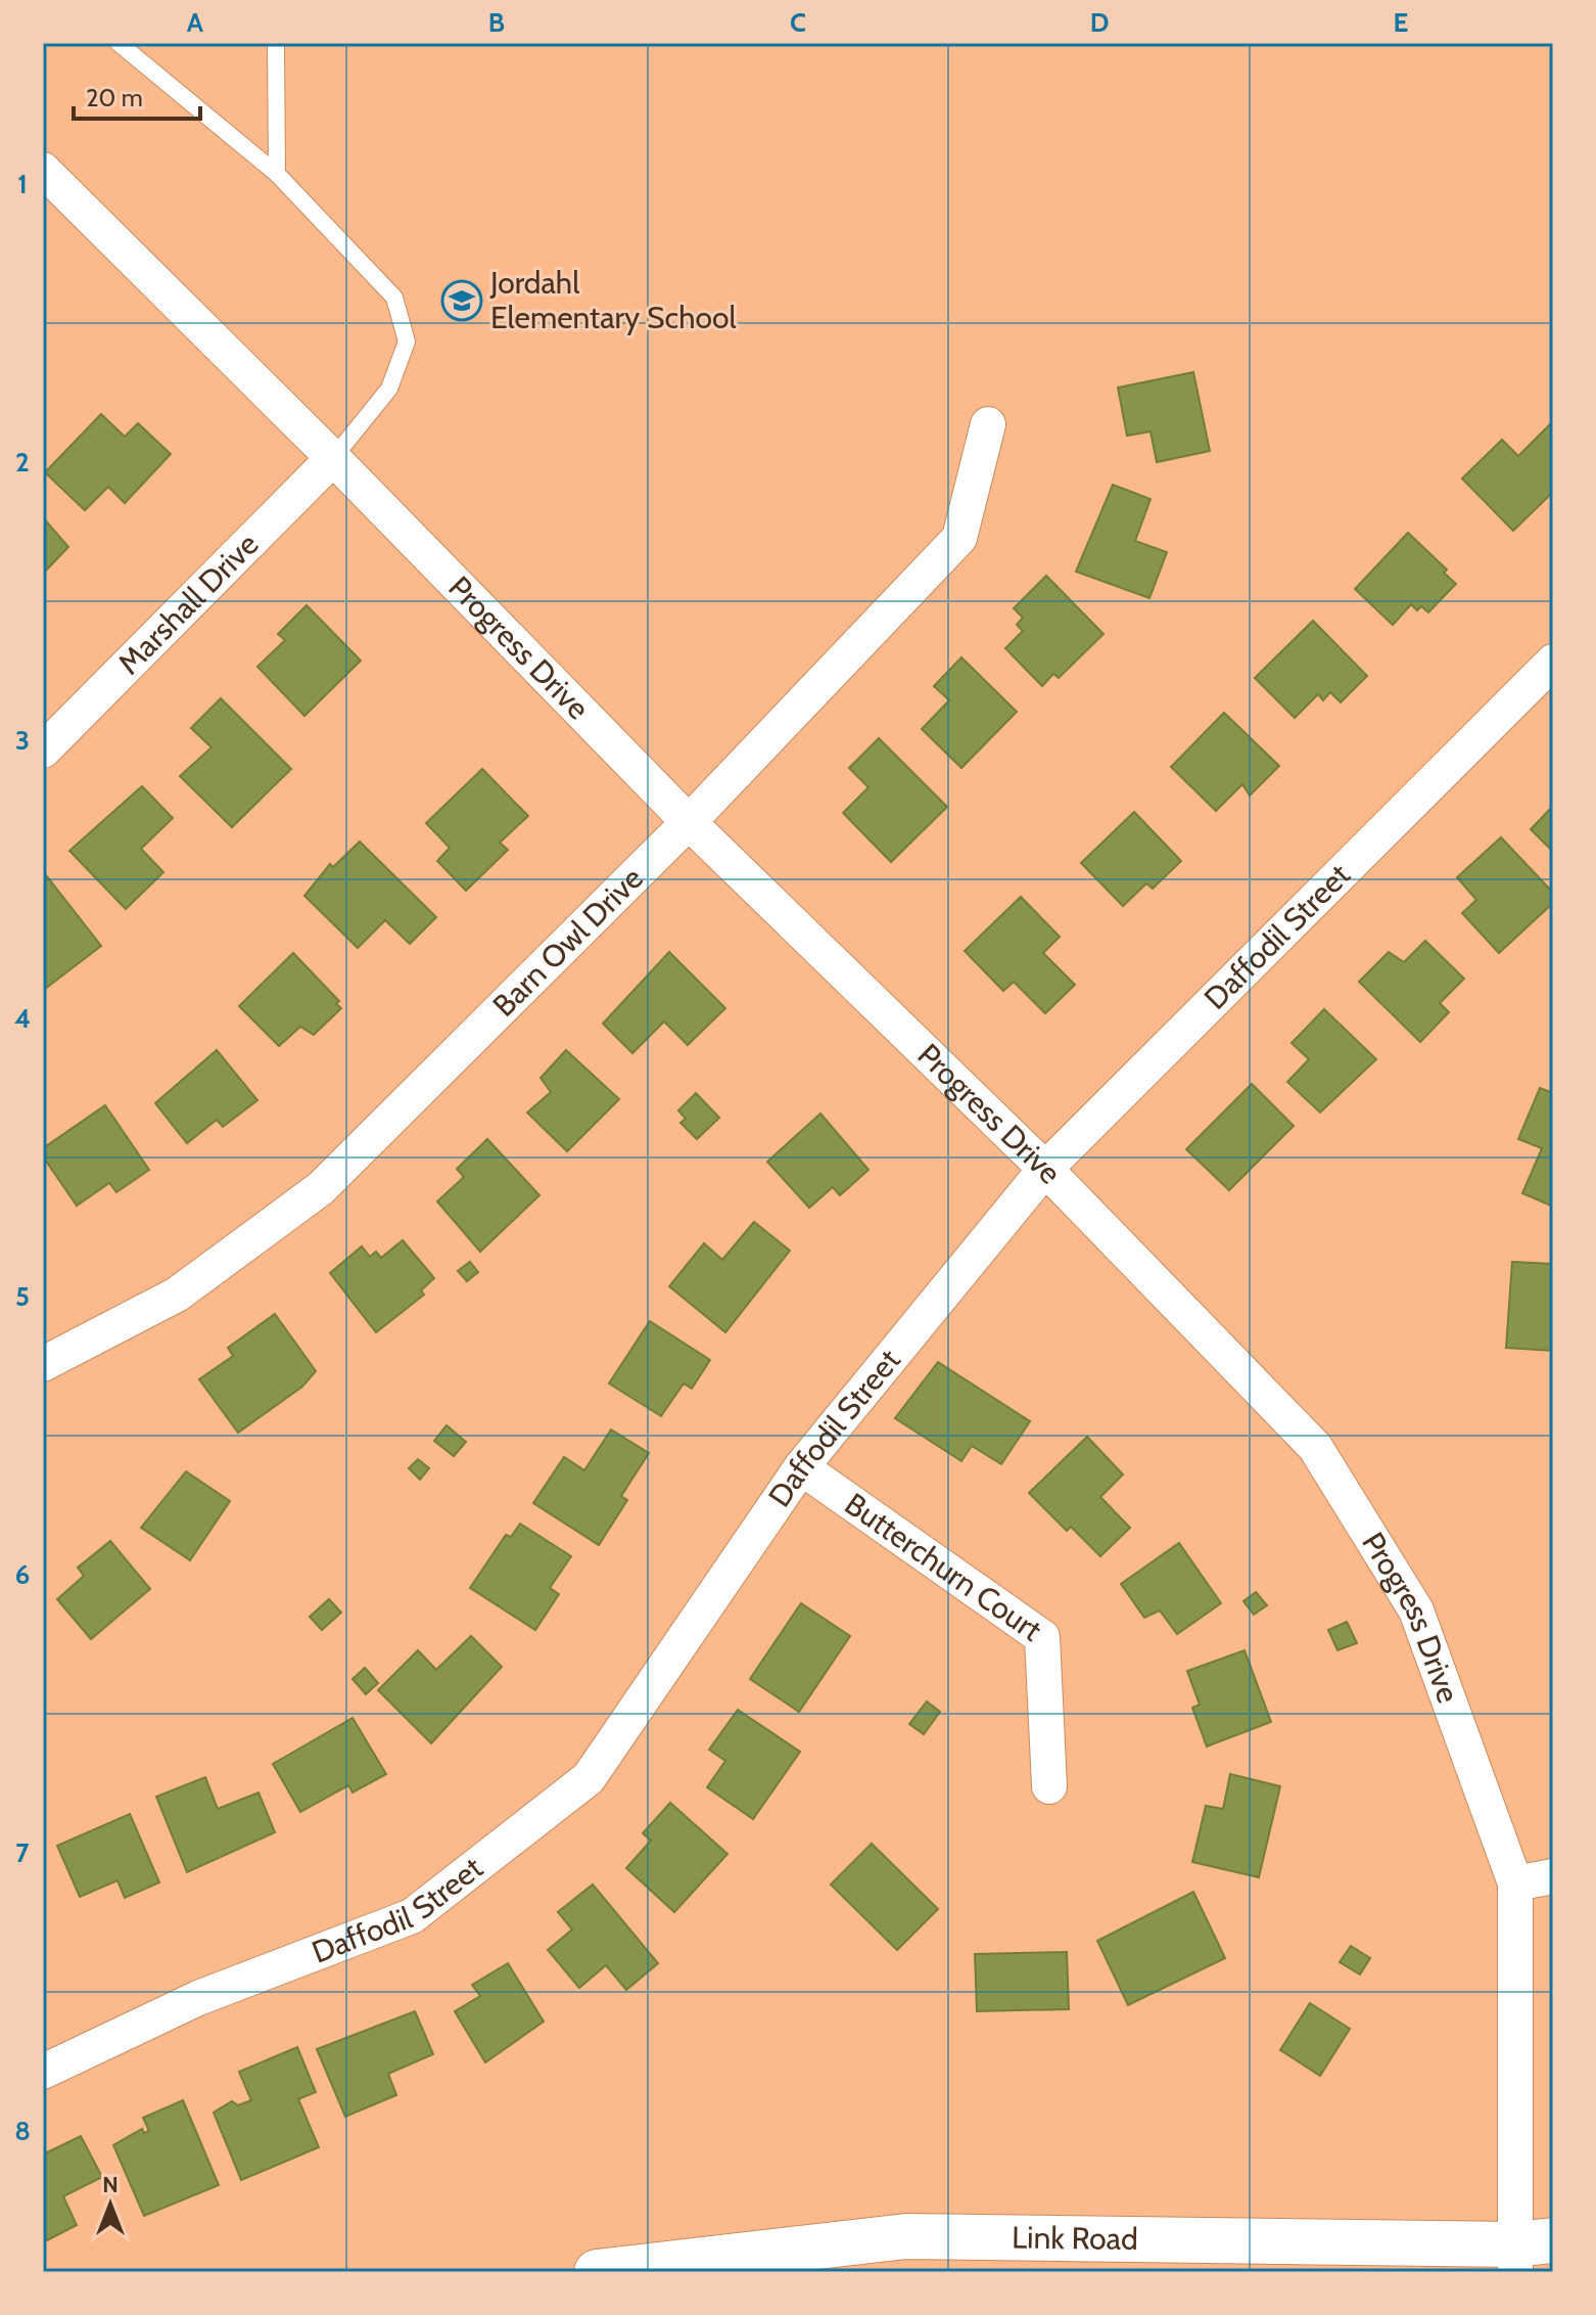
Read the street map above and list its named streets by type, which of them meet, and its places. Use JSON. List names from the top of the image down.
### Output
{
  "streets": {
    "main road": ["Link Road"],
    "street": [
      "Marshall Drive",
      "Progress Drive",
      "Daffodil Street",
      "Barn Owl Drive",
      "Butterchurn Court"
    ]
  },
  "crossings": [
    ["Marshall Drive", "Progress Drive"],
    ["Progress Drive", "Daffodil Street"],
    ["Progress Drive", "Barn Owl Drive"],
    ["Progress Drive", "Link Road"],
    ["Daffodil Street", "Butterchurn Court"]
  ],
  "places": {
    "school or university": ["Jordahl Elementary School"]
  },
  "scale_bar": "20 m",
  "north": "top",
  "grid": {
    "columns": [
      "A",
      "B",
      "C",
      "D",
      "E"
    ],
    "rows": [
      "1",
      "2",
      "3",
      "4",
      "5",
      "6",
      "7",
      "8"
    ]
  }
}
